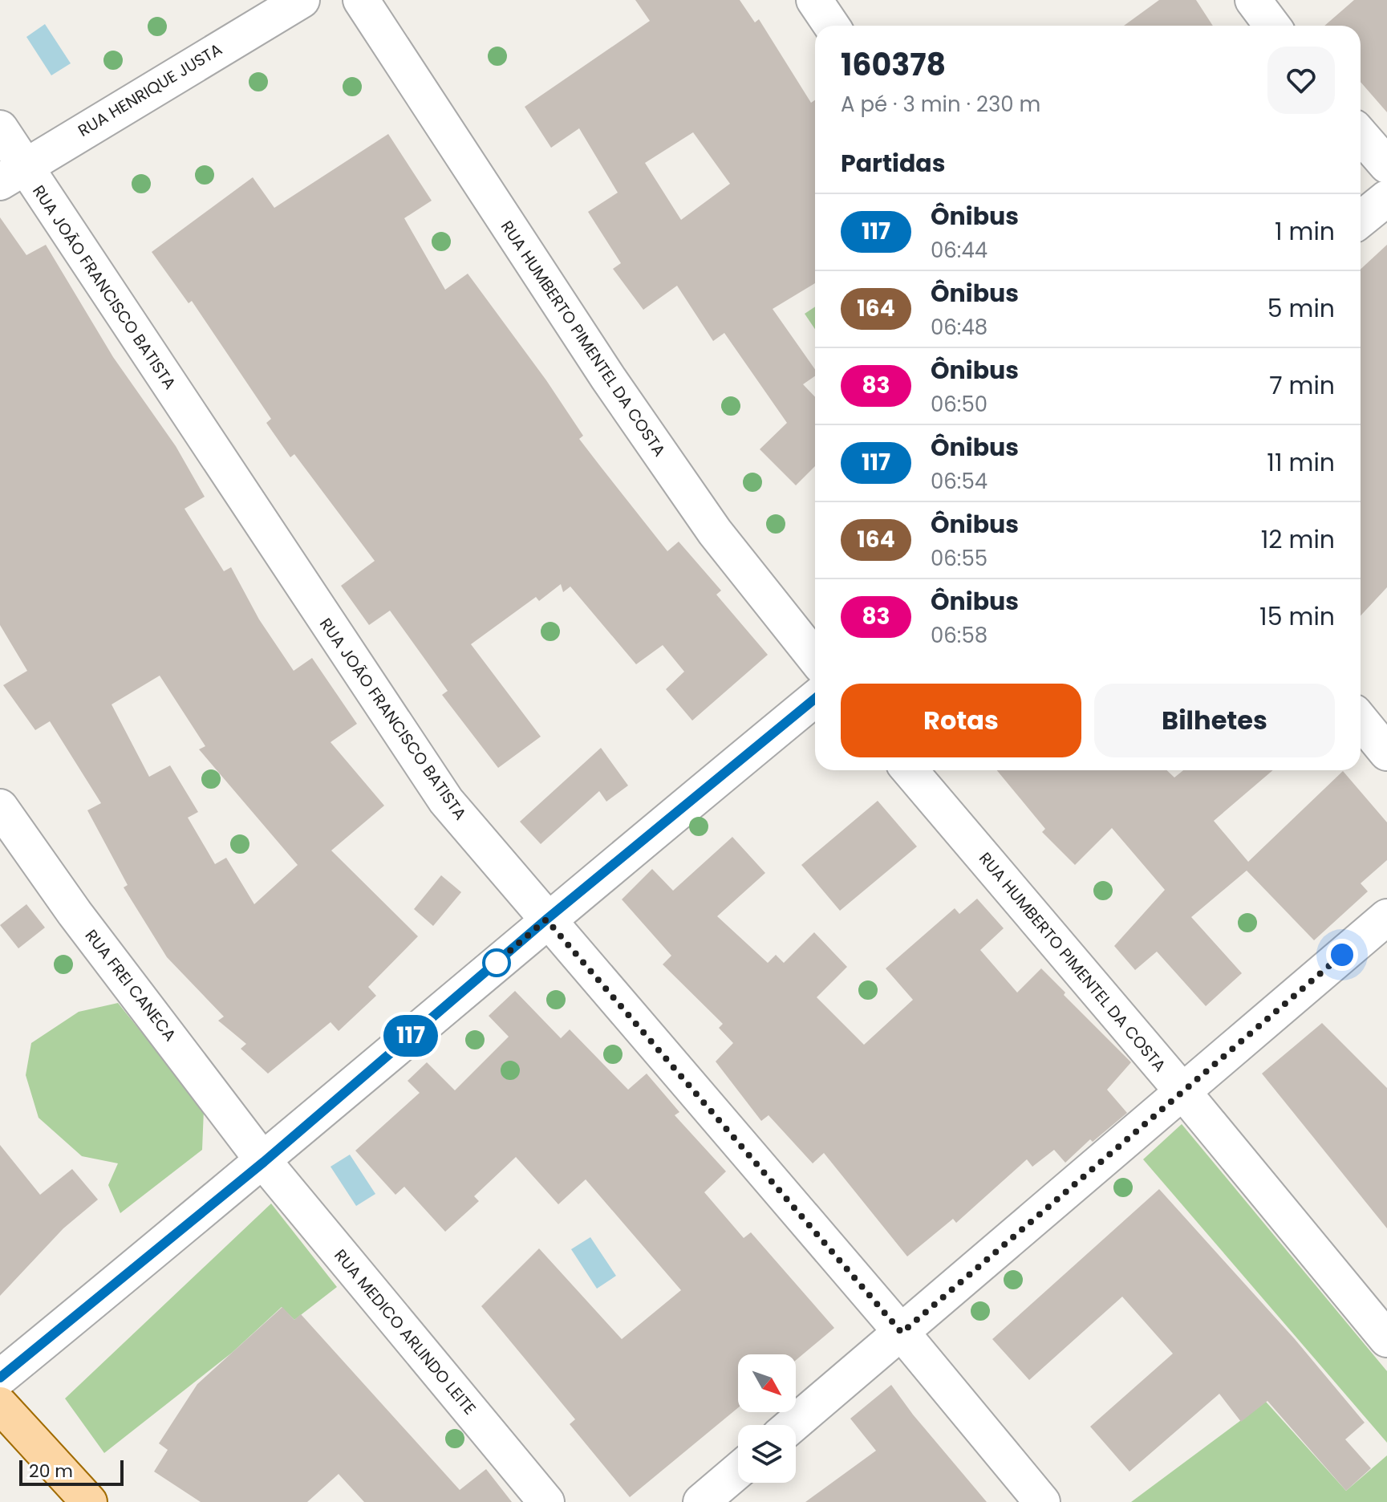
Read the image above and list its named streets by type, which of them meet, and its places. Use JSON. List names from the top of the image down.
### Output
{
  "streets": {
    "street": [
      "RUA HENRIQUE JUSTA",
      "RUA JOÃO FRANCISCO BATISTA",
      "RUA HUMBERTO PIMENTEL DA COSTA",
      "RUA FREI CANECA",
      "RUA MEDICO ARLINDO LEITE"
    ]
  },
  "crossings": [
    ["RUA HENRIQUE JUSTA", "RUA JOÃO FRANCISCO BATISTA"],
    ["RUA FREI CANECA", "RUA MEDICO ARLINDO LEITE"]
  ],
  "lines": ["bus line 117"],
  "scale_bar": "20 m",
  "north": "bottom right",
  "page": {
    "on_map": "117",
    "heading": [
      ["160378", "A pé · 3 min · 230 m"],
      "Partidas"
    ],
    "list": [
      {
        "mark": "117",
        "name": "Ônibus",
        "note": "06:44",
        "value": "1 min"
      },
      {
        "mark": "164",
        "name": "Ônibus",
        "note": "06:48",
        "value": "5 min"
      },
      {
        "mark": "83",
        "name": "Ônibus",
        "note": "06:50",
        "value": "7 min"
      },
      {
        "mark": "117",
        "name": "Ônibus",
        "note": "06:54",
        "value": "11 min"
      },
      {
        "mark": "164",
        "name": "Ônibus",
        "note": "06:55",
        "value": "12 min"
      },
      {
        "mark": "83",
        "name": "Ônibus",
        "note": "06:58",
        "value": "15 min"
      }
    ],
    "buttons": ["Rotas", "Bilhetes"],
    "scale": "20 m"
  }
}
